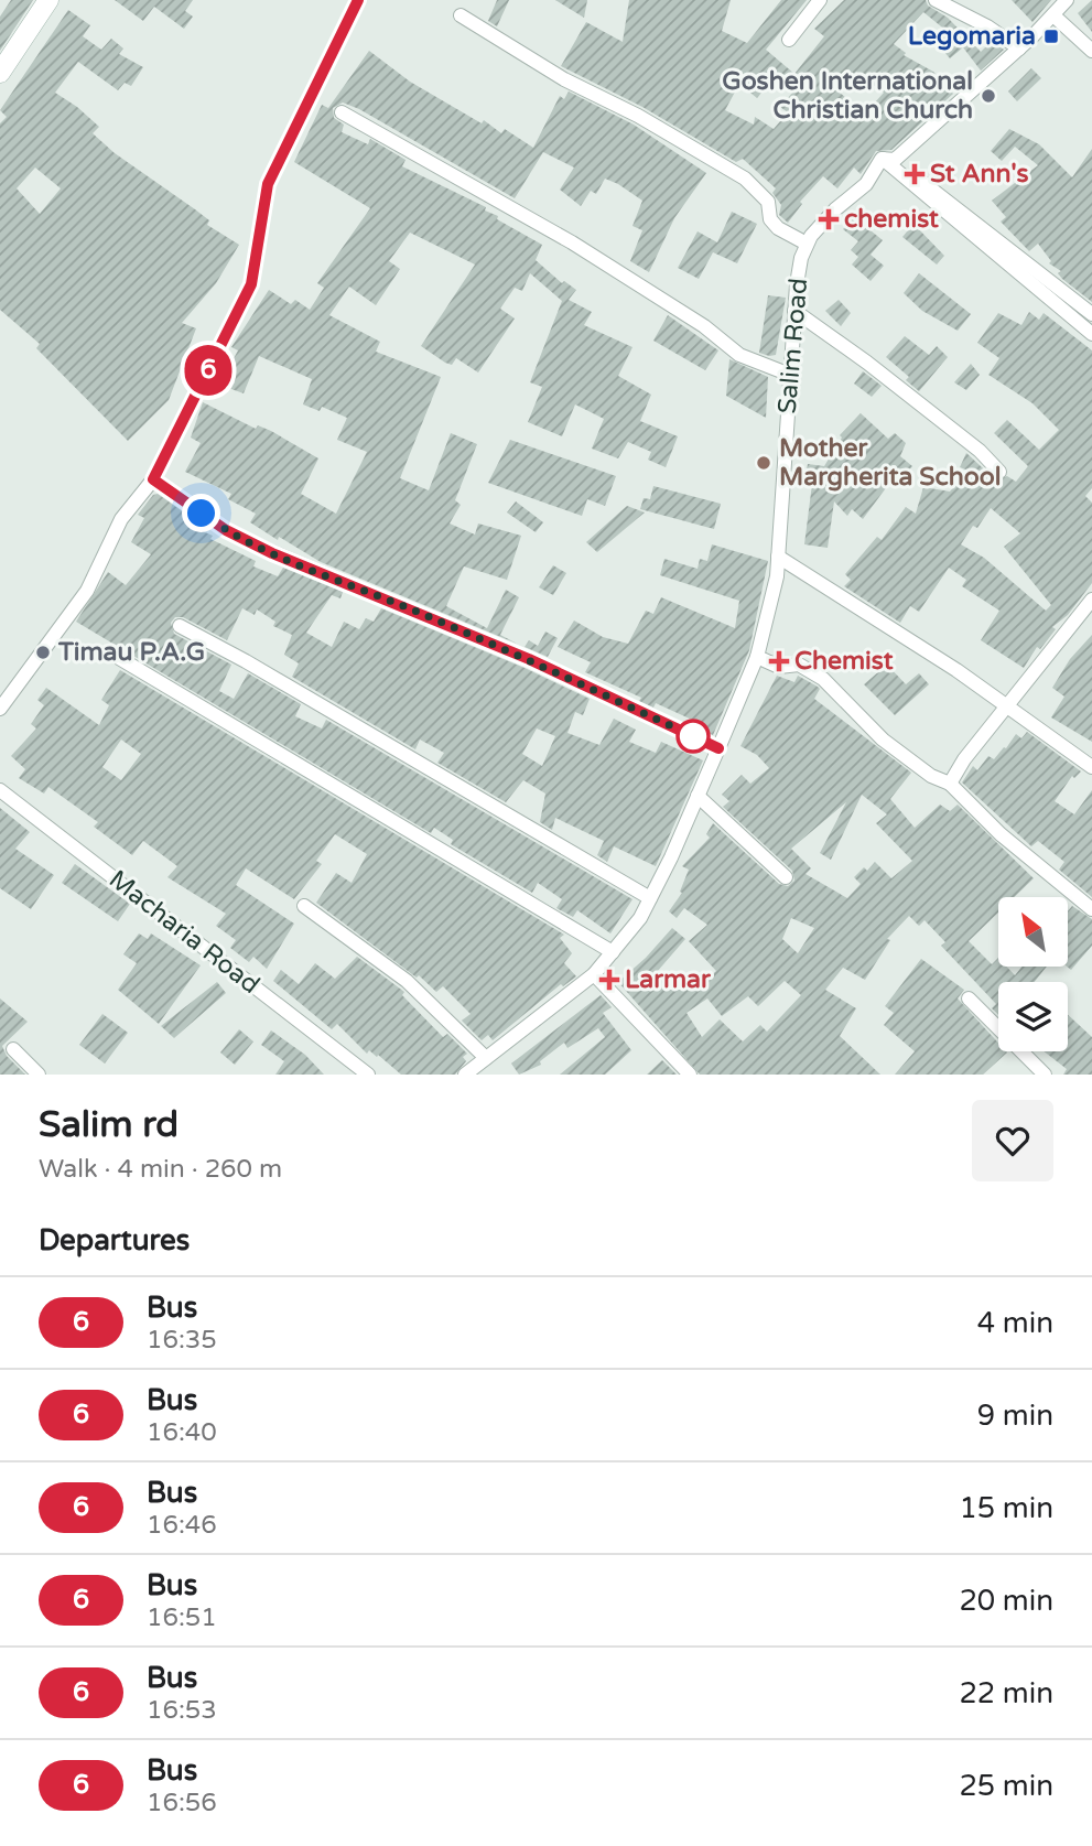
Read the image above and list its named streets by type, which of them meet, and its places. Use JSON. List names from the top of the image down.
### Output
{
  "streets": {
    "street": ["Salim Road", "Macharia Road"]
  },
  "places": {
    "transit": ["Legomaria"],
    "other": ["Goshen International Christian Church", "Mother Margherita School", "Timau P.A.G"],
    "health": [
      "St Ann's",
      "chemist",
      "Chemist",
      "Larmar"
    ]
  },
  "lines": ["bus line 6"],
  "north": "top left",
  "page": {
    "on_map": "6",
    "heading": [
      ["Salim rd", "Walk · 4 min · 260 m"],
      "Departures"
    ],
    "list": [
      {
        "mark": "6",
        "name": "Bus",
        "note": "16:35",
        "value": "4 min"
      },
      {
        "mark": "6",
        "name": "Bus",
        "note": "16:40",
        "value": "9 min"
      },
      {
        "mark": "6",
        "name": "Bus",
        "note": "16:46",
        "value": "15 min"
      },
      {
        "mark": "6",
        "name": "Bus",
        "note": "16:51",
        "value": "20 min"
      },
      {
        "mark": "6",
        "name": "Bus",
        "note": "16:53",
        "value": "22 min"
      },
      {
        "mark": "6",
        "name": "Bus",
        "note": "16:56",
        "value": "25 min"
      }
    ]
  }
}
